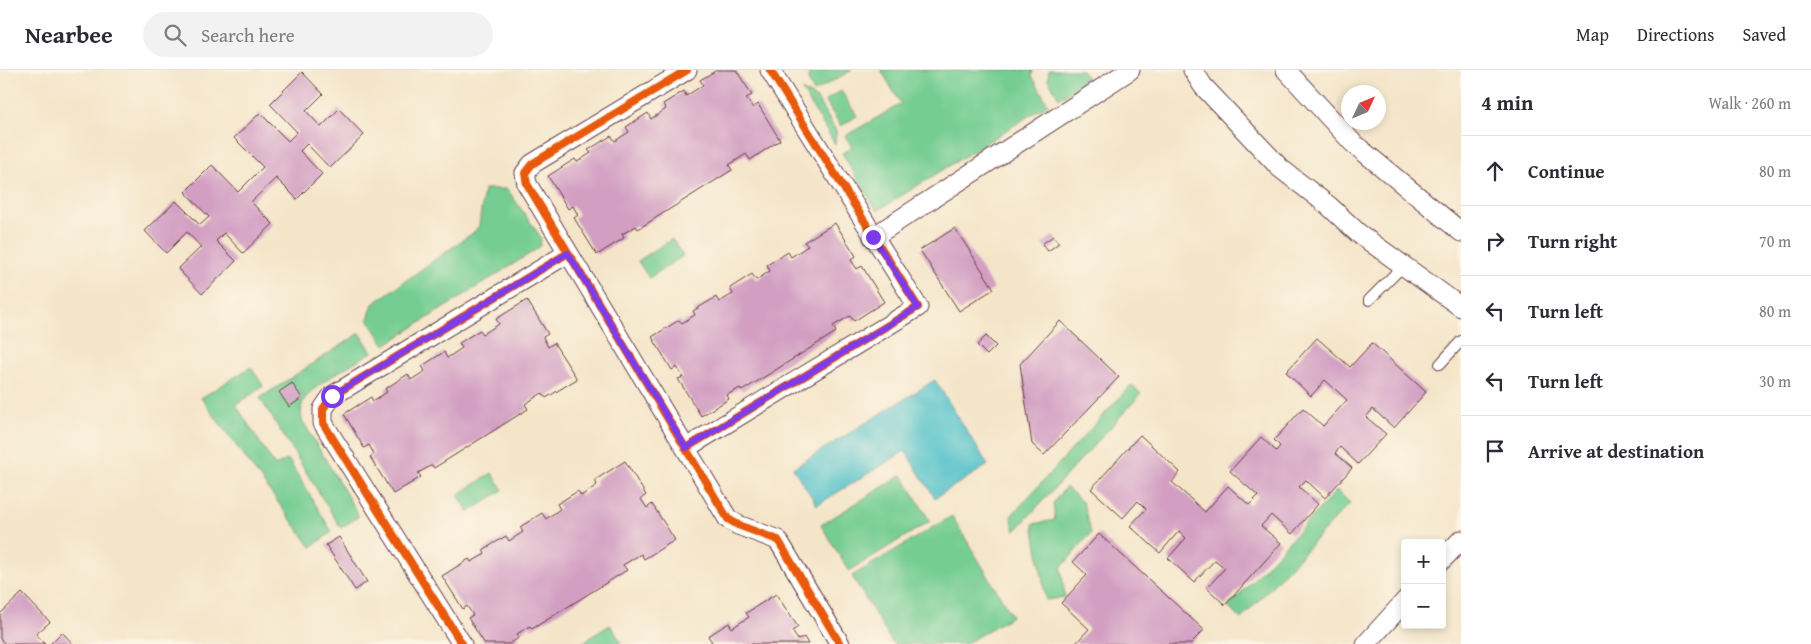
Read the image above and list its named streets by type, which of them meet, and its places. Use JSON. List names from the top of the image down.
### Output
{
  "north": "top right",
  "page": {
    "header": "Nearbee",
    "search": "Search here",
    "nav": ["Map", "Directions", "Saved"],
    "heading": ["4 min", "Walk · 260 m"],
    "list": [
      ["Continue", "80 m"],
      ["Turn right", "70 m"],
      ["Turn left", "80 m"],
      ["Turn left", "30 m"],
      "Arrive at destination"
    ],
    "map_buttons": ["+", "−"]
  }
}
